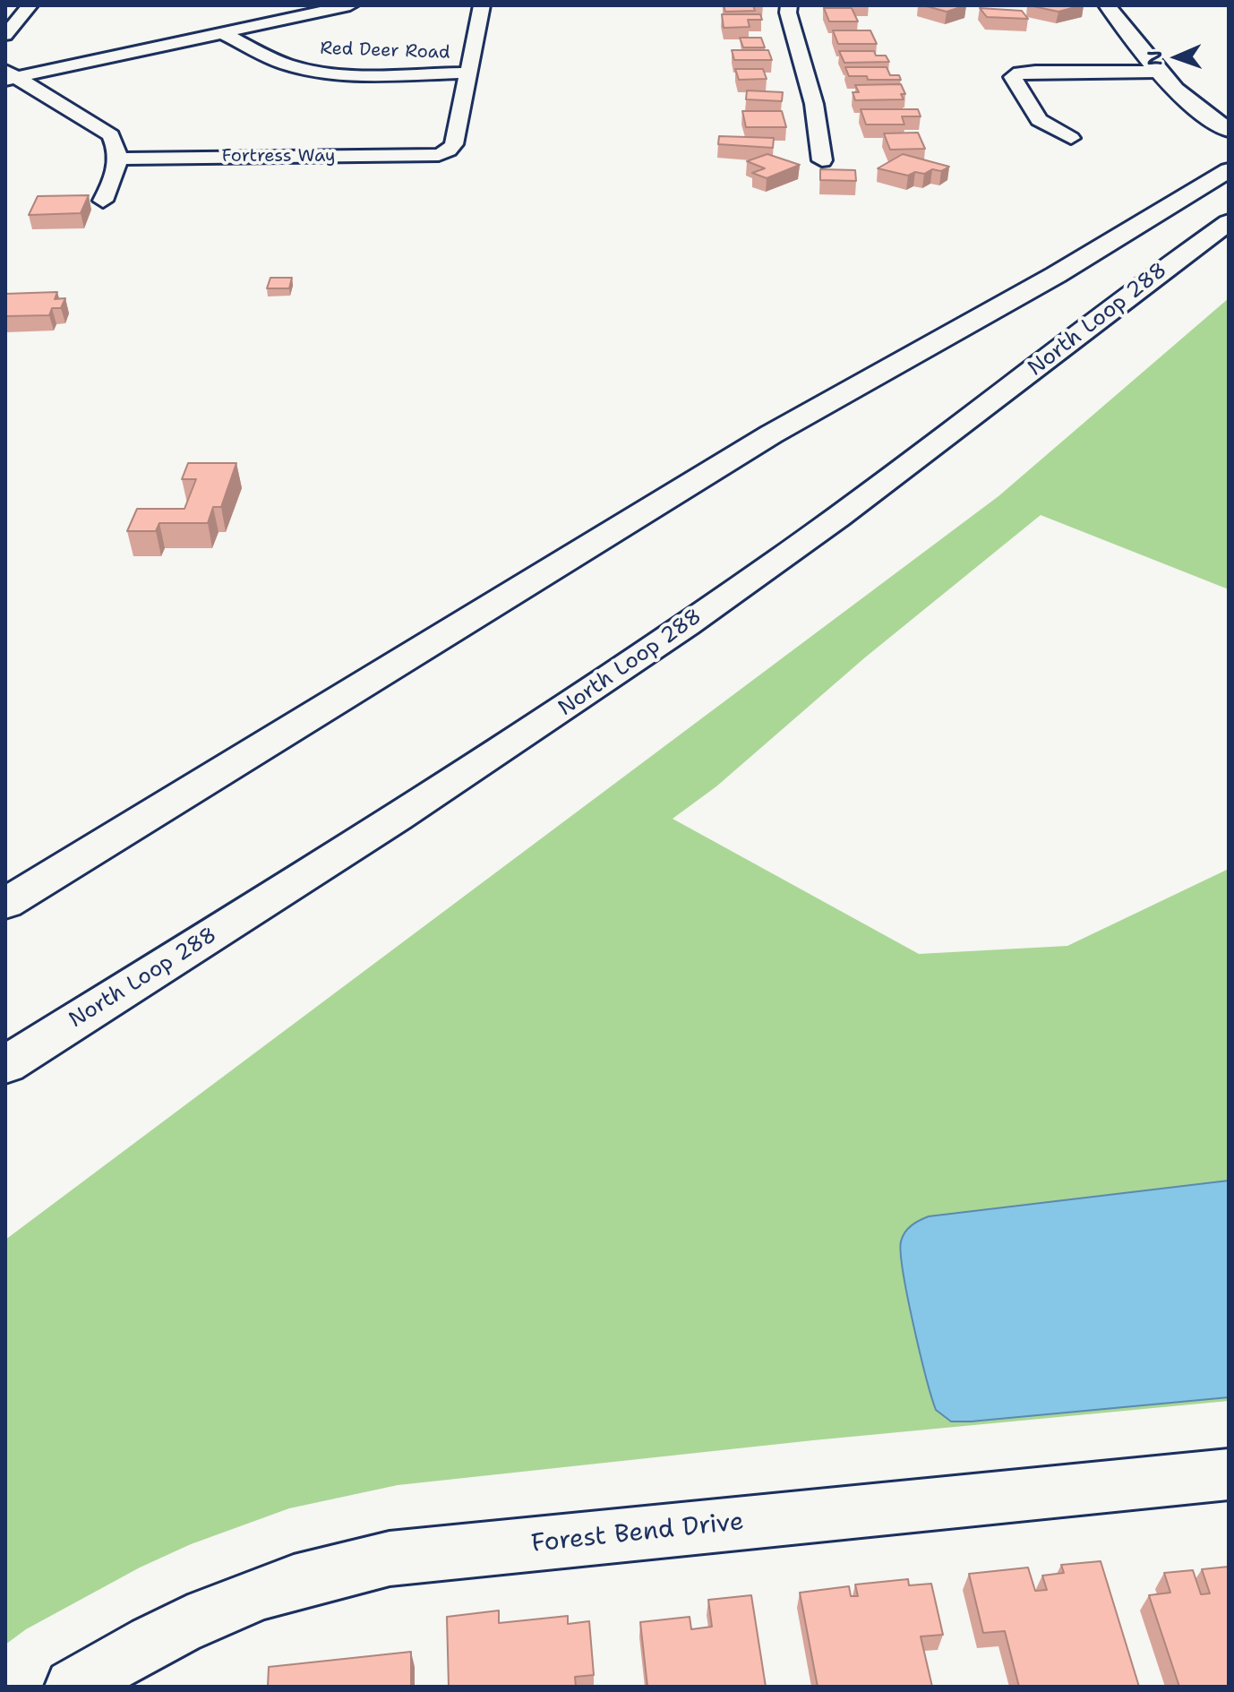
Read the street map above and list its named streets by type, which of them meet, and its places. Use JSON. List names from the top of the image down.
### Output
{
  "streets": {
    "main road": ["North Loop 288"],
    "street": ["Red Deer Road", "Fortress Way", "Forest Bend Drive"]
  },
  "crossings": [
    ["Red Deer Road", "Fortress Way"]
  ],
  "north": "left"
}
